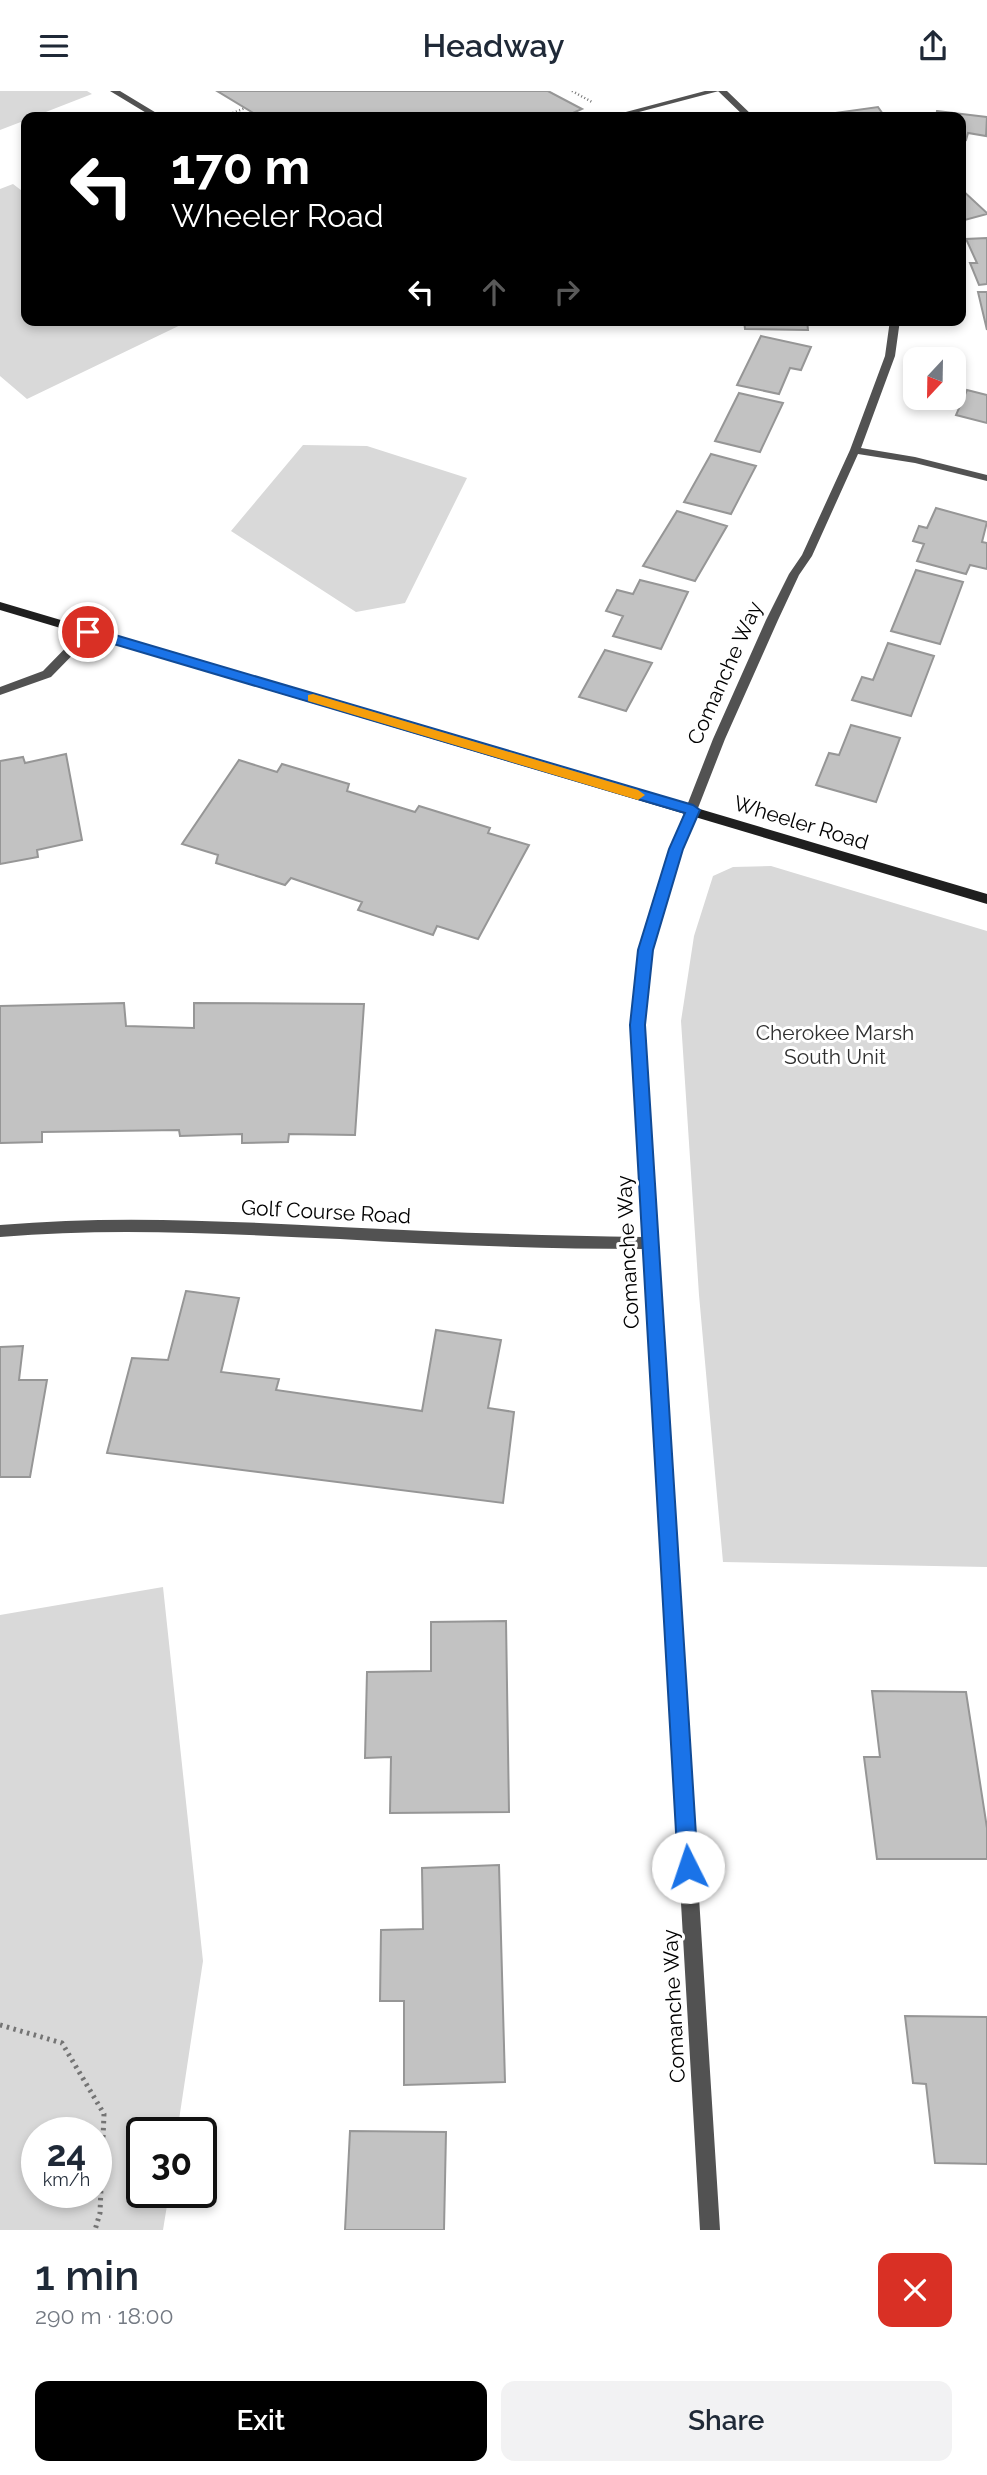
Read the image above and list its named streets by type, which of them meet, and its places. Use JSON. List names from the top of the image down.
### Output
{
  "streets": {
    "street": ["Comanche Way", "Wheeler Road", "Golf Course Road"]
  },
  "crossings": [
    ["Comanche Way", "Wheeler Road"],
    ["Comanche Way", "Golf Course Road"]
  ],
  "parks": ["Cherokee Marsh South Unit"],
  "north": "bottom",
  "page": {
    "header": "Headway",
    "turn": ["170 m", "Wheeler Road"],
    "speed": "24 km/h",
    "limit": "30",
    "heading": ["1 min", "290 m · 18:00"],
    "buttons": ["Exit", "Share"]
  }
}
